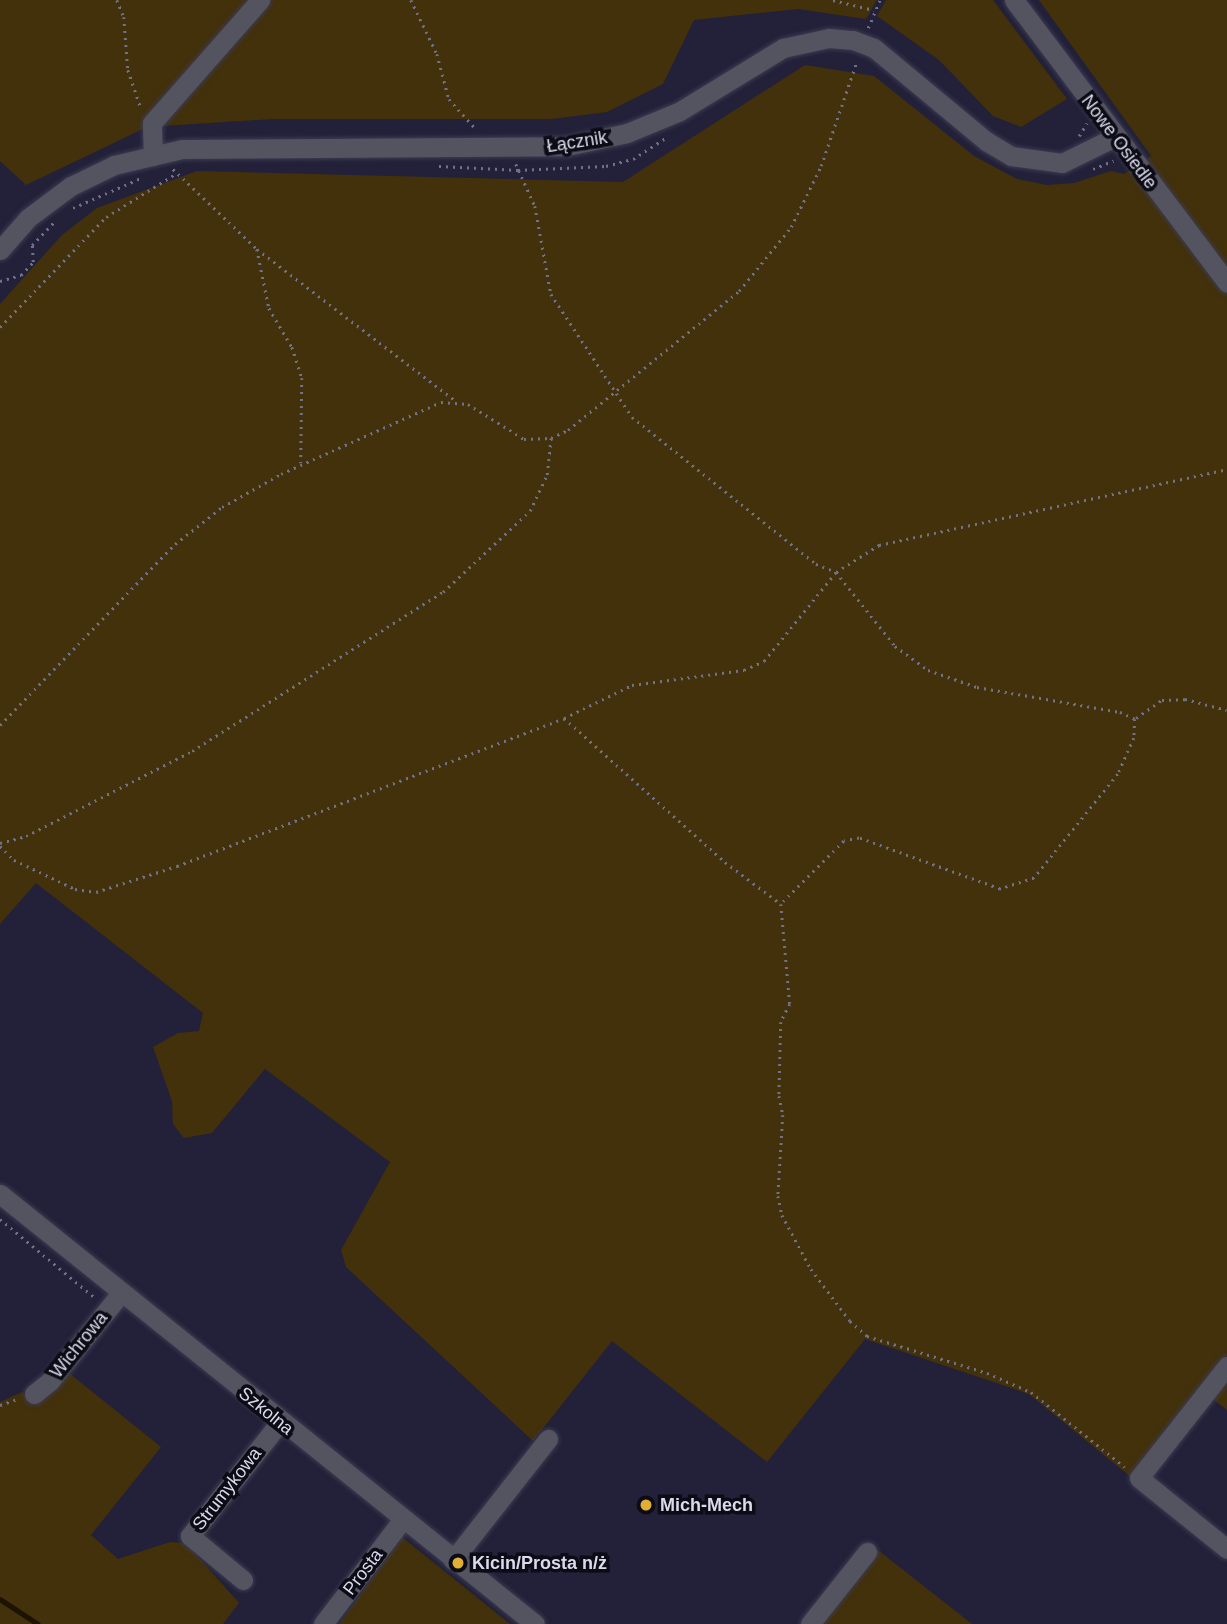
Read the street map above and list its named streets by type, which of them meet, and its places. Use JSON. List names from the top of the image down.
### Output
{
  "streets": {
    "street": [
      "Łącznik",
      "Nowe Osiedle",
      "Wichrowa",
      "Szkolna",
      "Strumykowa",
      "Prosta"
    ]
  },
  "crossings": [
    ["Łącznik", "Nowe Osiedle"],
    ["Wichrowa", "Szkolna"],
    ["Szkolna", "Strumykowa"],
    ["Szkolna", "Prosta"]
  ],
  "places": ["Mich-Mech", "Kicin/Prosta n/ż"]
}
